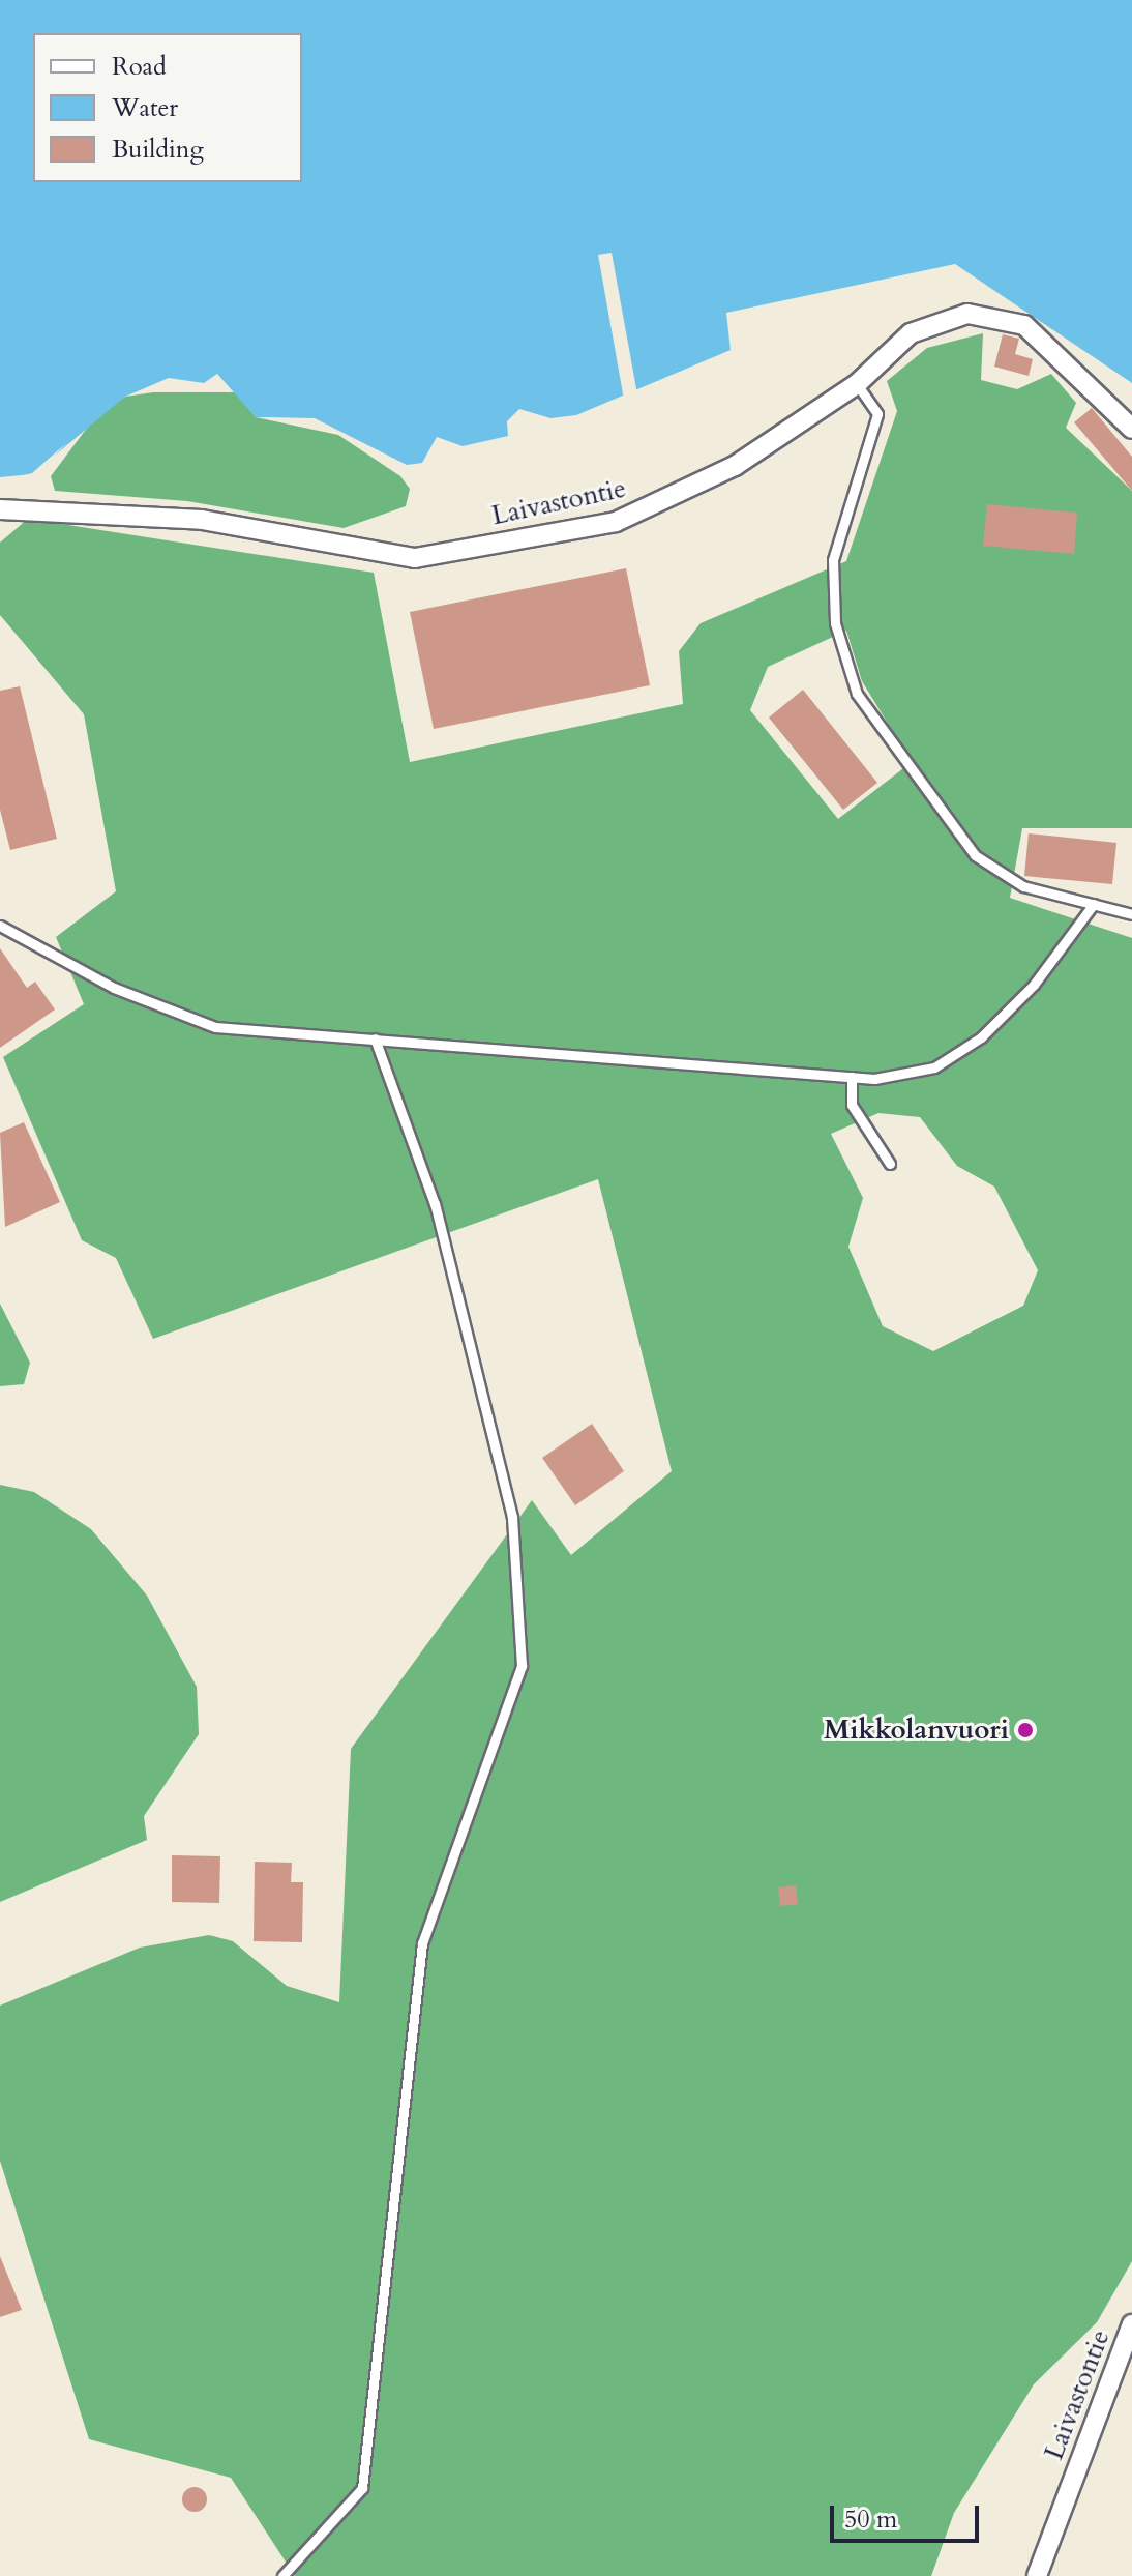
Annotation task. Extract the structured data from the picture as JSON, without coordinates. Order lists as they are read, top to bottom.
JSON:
{
  "streets": {
    "street": ["Laivastontie"]
  },
  "places": ["Mikkolanvuori"],
  "legend": ["Road", "Water", "Building"],
  "scale_bar": "50 m"
}
